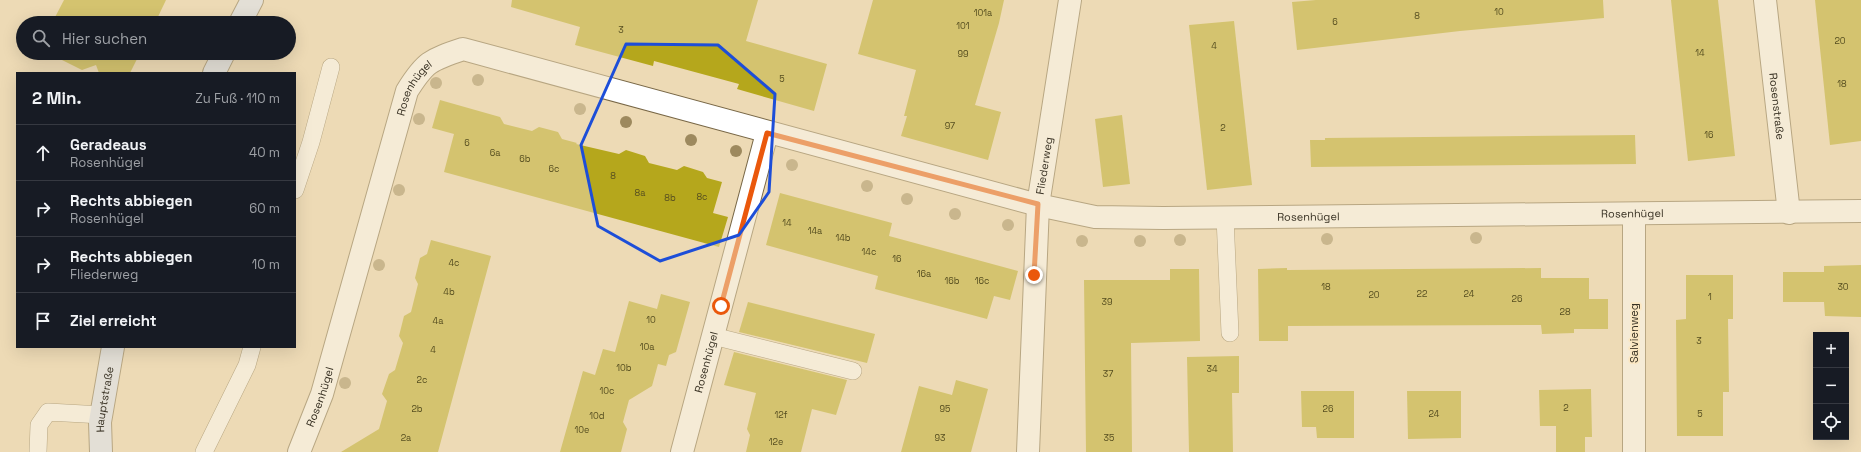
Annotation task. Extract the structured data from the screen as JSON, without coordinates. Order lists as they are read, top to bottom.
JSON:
{
  "streets": {
    "main road": ["Hauptstraße"],
    "street": [
      "Rosenhügel",
      "Rosenstraße",
      "Fliederweg",
      "Salvienweg"
    ]
  },
  "crossings": [
    ["Rosenhügel", "Rosenstraße"],
    ["Rosenhügel", "Fliederweg"],
    ["Rosenhügel", "Salvienweg"]
  ],
  "house_numbers": [
    "10",
    "101a",
    "8",
    "6",
    "101",
    "3",
    "20",
    "4",
    "14",
    "99",
    "5",
    "18",
    "97",
    "2",
    "16",
    "6",
    "6a",
    "6b",
    "6c",
    "8",
    "8a",
    "8c",
    "8b",
    "14",
    "14a",
    "14b",
    "14c",
    "16",
    "4c",
    "16a",
    "16b",
    "16c",
    "18",
    "30",
    "4b",
    "22",
    "24",
    "20",
    "1",
    "26",
    "39",
    "28",
    "10",
    "4a",
    "3",
    "10a",
    "4",
    "10b",
    "34",
    "37",
    "2c",
    "10c",
    "2",
    "2b",
    "95",
    "26",
    "24",
    "5",
    "12f",
    "10d",
    "10e",
    "2a",
    "93",
    "35",
    "12e"
  ],
  "page": {
    "search": "Hier suchen",
    "heading": ["2 Min.", "Zu Fuß · 110 m"],
    "list": [
      ["Geradeaus", "Rosenhügel", "40 m"],
      ["Rechts abbiegen", "Rosenhügel", "60 m"],
      ["Rechts abbiegen", "Fliederweg", "10 m"],
      "Ziel erreicht"
    ],
    "map_buttons": ["+", "−"]
  }
}
